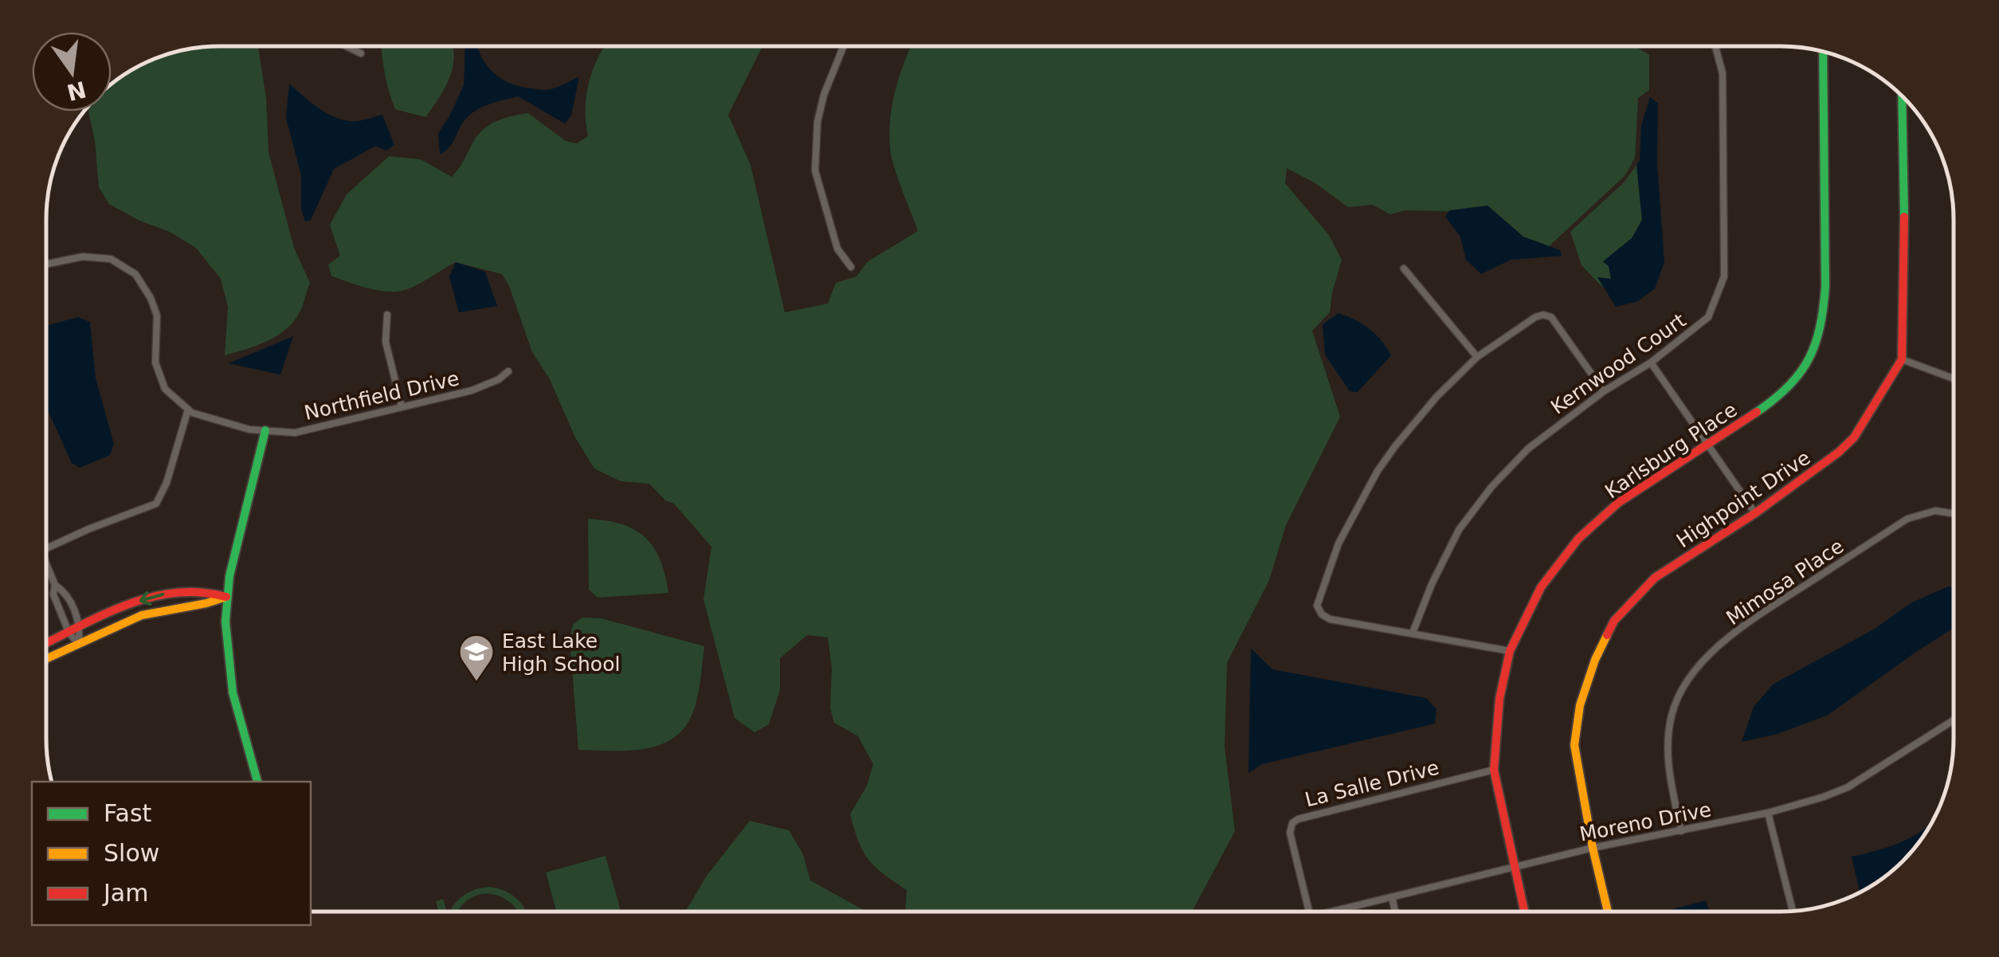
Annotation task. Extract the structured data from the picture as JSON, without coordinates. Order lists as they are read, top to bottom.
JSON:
{
  "streets": {
    "street": [
      "Kernwood Court",
      "Northfield Drive",
      "Karlsburg Place",
      "Highpoint Drive",
      "Mimosa Place",
      "La Salle Drive",
      "Moreno Drive"
    ]
  },
  "crossings": [
    ["Karlsburg Place", "La Salle Drive"],
    ["Karlsburg Place", "Moreno Drive"],
    ["Highpoint Drive", "Moreno Drive"],
    ["Mimosa Place", "Moreno Drive"]
  ],
  "places": {
    "school or university": ["East Lake High School"]
  },
  "legend": ["Fast", "Slow", "Jam"],
  "north": "bottom"
}
